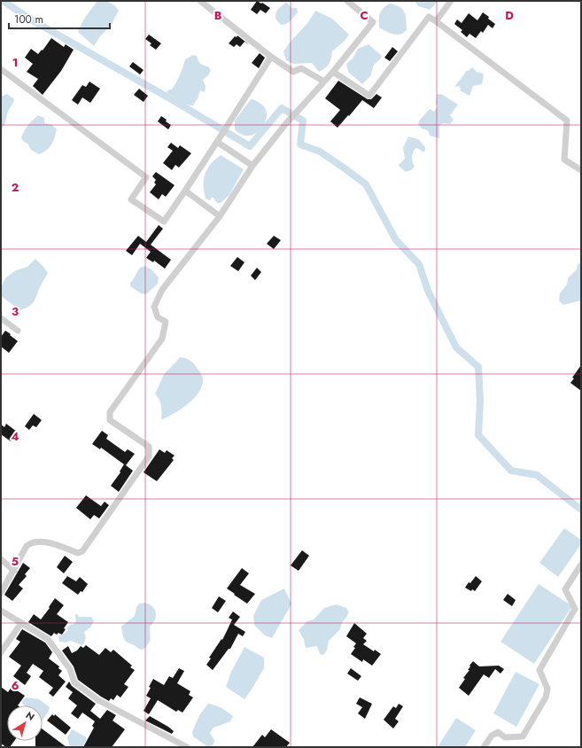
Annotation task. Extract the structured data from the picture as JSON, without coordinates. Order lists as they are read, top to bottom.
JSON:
{
  "scale_bar": "100 m",
  "north": "top right",
  "grid": {
    "columns": ["B", "C", "D"],
    "rows": [
      "1",
      "2",
      "3",
      "4",
      "5",
      "6"
    ]
  }
}
